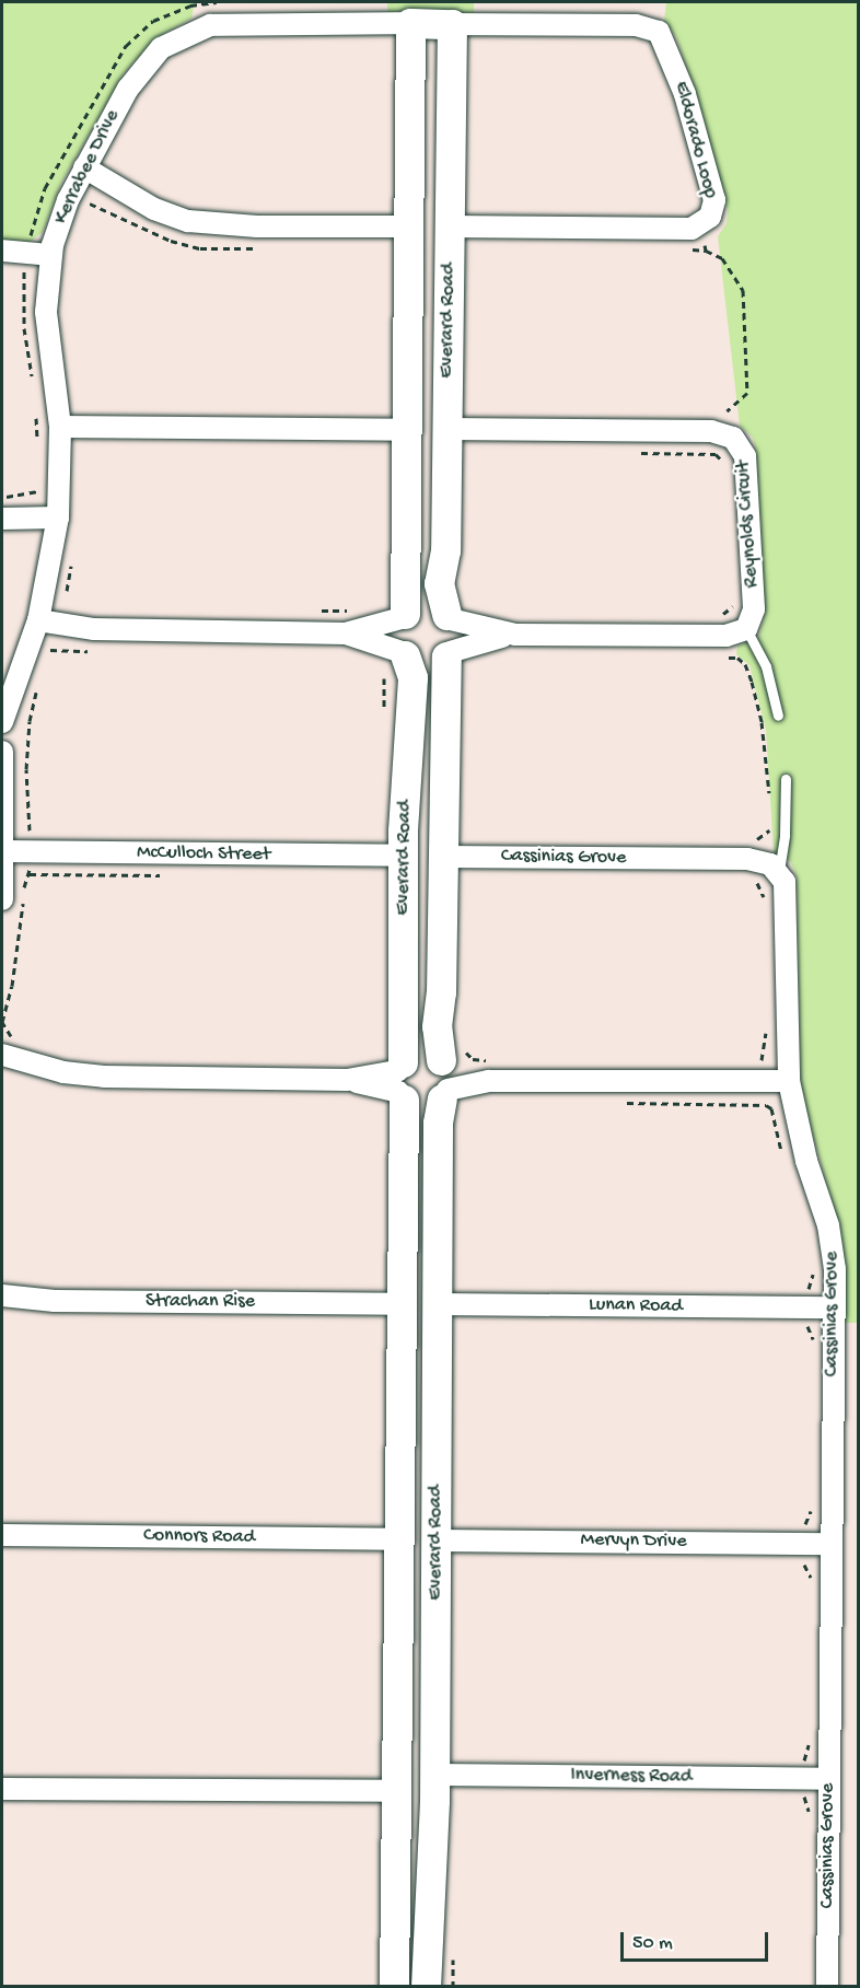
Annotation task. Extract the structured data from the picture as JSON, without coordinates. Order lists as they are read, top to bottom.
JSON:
{
  "streets": {
    "street": [
      "Eldorado Loop",
      "Kerrabee Drive",
      "Everard Road",
      "Reynolds Circuit",
      "McCulloch Street",
      "Cassinias Grove",
      "Strachan Rise",
      "Lunan Road",
      "Connors Road",
      "Mervyn Drive",
      "Inverness Road"
    ]
  },
  "crossings": [
    ["Eldorado Loop", "Kerrabee Drive"],
    ["Eldorado Loop", "Everard Road"],
    ["Kerrabee Drive", "Everard Road"],
    ["Everard Road", "Reynolds Circuit"],
    ["Everard Road", "McCulloch Street"],
    ["Everard Road", "Cassinias Grove"],
    ["Everard Road", "Strachan Rise"],
    ["Everard Road", "Lunan Road"],
    ["Everard Road", "Connors Road"],
    ["Everard Road", "Mervyn Drive"],
    ["Everard Road", "Inverness Road"],
    ["Cassinias Grove", "Lunan Road"],
    ["Cassinias Grove", "Mervyn Drive"],
    ["Cassinias Grove", "Inverness Road"]
  ],
  "scale_bar": "50 m"
}
